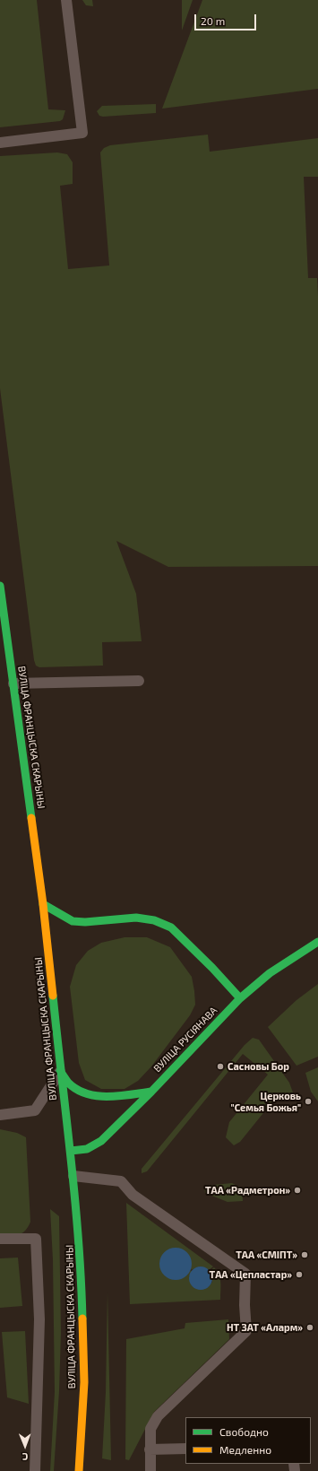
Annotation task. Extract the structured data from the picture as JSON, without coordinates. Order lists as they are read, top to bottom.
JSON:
{
  "streets": {
    "main road": ["ВУЛІЦА ФРАНЦЫСКА СКАРЫНЫ", "ВУЛІЦА РУСІЯНАВА"]
  },
  "crossings": [
    ["ВУЛІЦА ФРАНЦЫСКА СКАРЫНЫ", "ВУЛІЦА РУСІЯНАВА"]
  ],
  "places": [
    "Сасновы Бор",
    "Церковь \"Семья Божья\"",
    "ТАА «Радметрон»",
    "ТАА «СМІПТ»",
    "ТАА «Цепластар»",
    "НТ ЗАТ «Аларм»"
  ],
  "legend": ["Свободно", "Медленно"],
  "scale_bar": "20 m",
  "north": "bottom"
}
